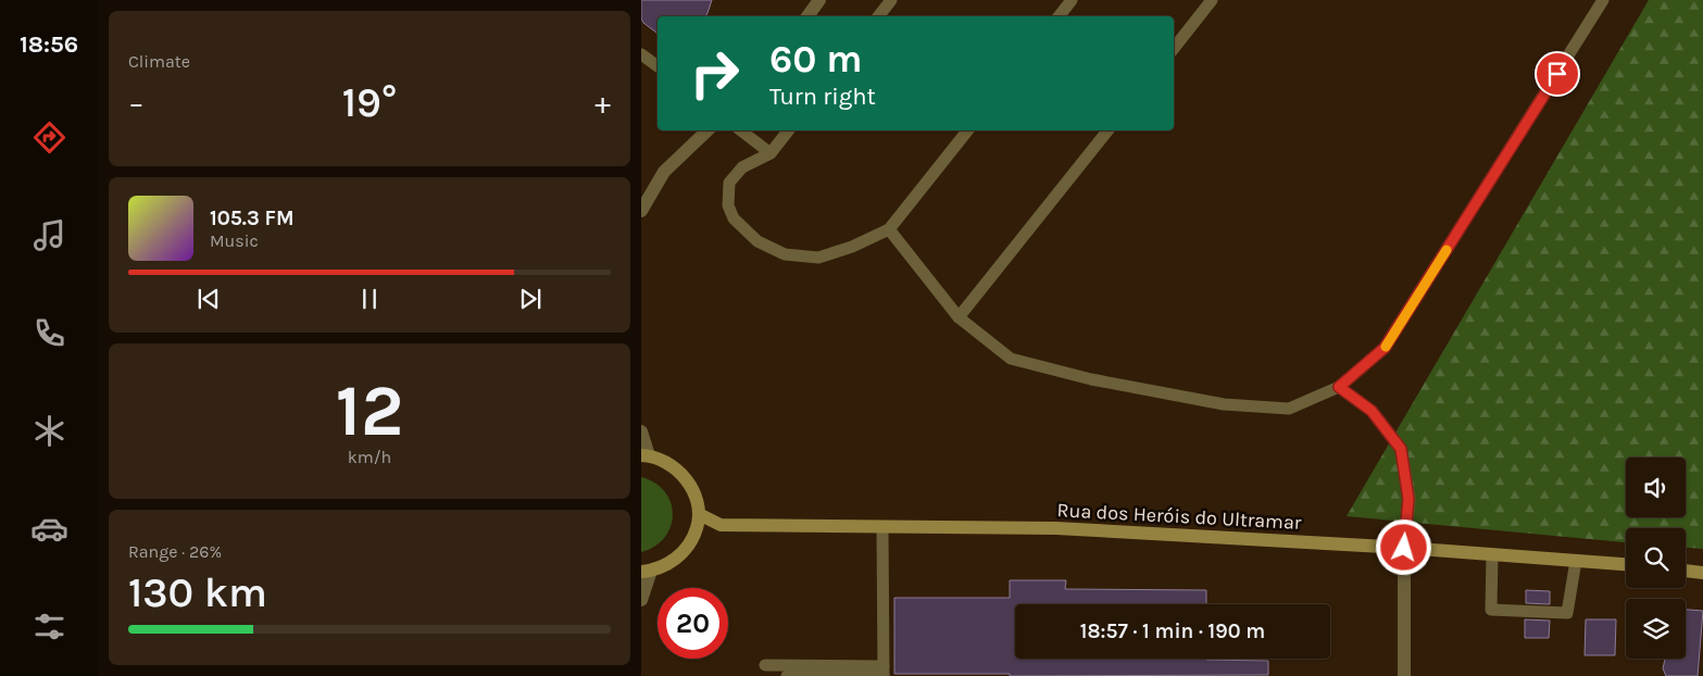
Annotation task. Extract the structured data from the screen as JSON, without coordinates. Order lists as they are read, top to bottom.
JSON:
{
  "streets": {
    "main road": ["Rua dos Heróis do Ultramar"]
  },
  "page": {
    "tabs": "18:56",
    "tile": [
      "Climate",
      ["12", "km/h"],
      ["Range · 26%", "130 km"]
    ],
    "turn": ["60 m", "Turn right"],
    "heat": ["−", "19°", "+"],
    "song": ["105.3 FM", "Music"],
    "limit": "20",
    "trip": "18:57 · 1 min · 190 m"
  }
}
